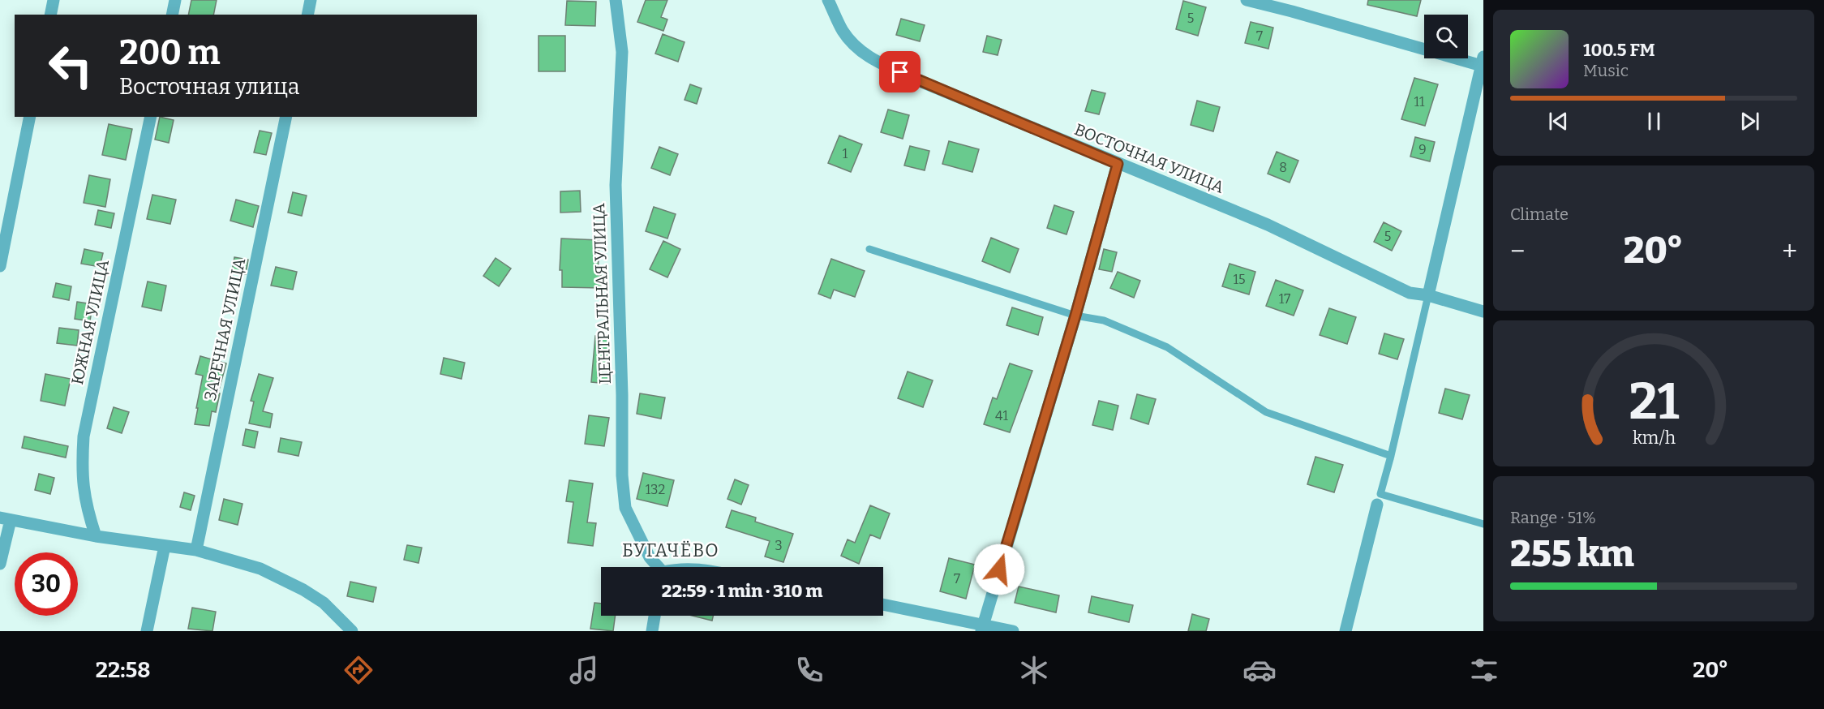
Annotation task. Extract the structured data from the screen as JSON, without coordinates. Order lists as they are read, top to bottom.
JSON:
{
  "streets": {
    "street": [
      "ВОСТОЧНАЯ УЛИЦА",
      "ЦЕНТРАЛЬНАЯ УЛИЦА",
      "ЮЖНАЯ УЛИЦА",
      "ЗАРЕЧНАЯ УЛИЦА"
    ]
  },
  "districts": ["БУГАЧЁВО"],
  "house_numbers": [
    "5",
    "7",
    "11",
    "9",
    "1",
    "8",
    "5",
    "15",
    "17",
    "41",
    "132",
    "3",
    "7"
  ],
  "page": {
    "turn": ["200 m", "Восточная улица"],
    "song": ["100.5 FM", "Music"],
    "tile": [
      "Climate",
      ["Range · 51%", "255 km"]
    ],
    "heat": ["−", "20°", "+"],
    "limit": "30",
    "trip": "22:59 · 1 min · 310 m",
    "tabs": ["22:58", "20°"],
    "gauge": ["21", "km/h"]
  }
}
